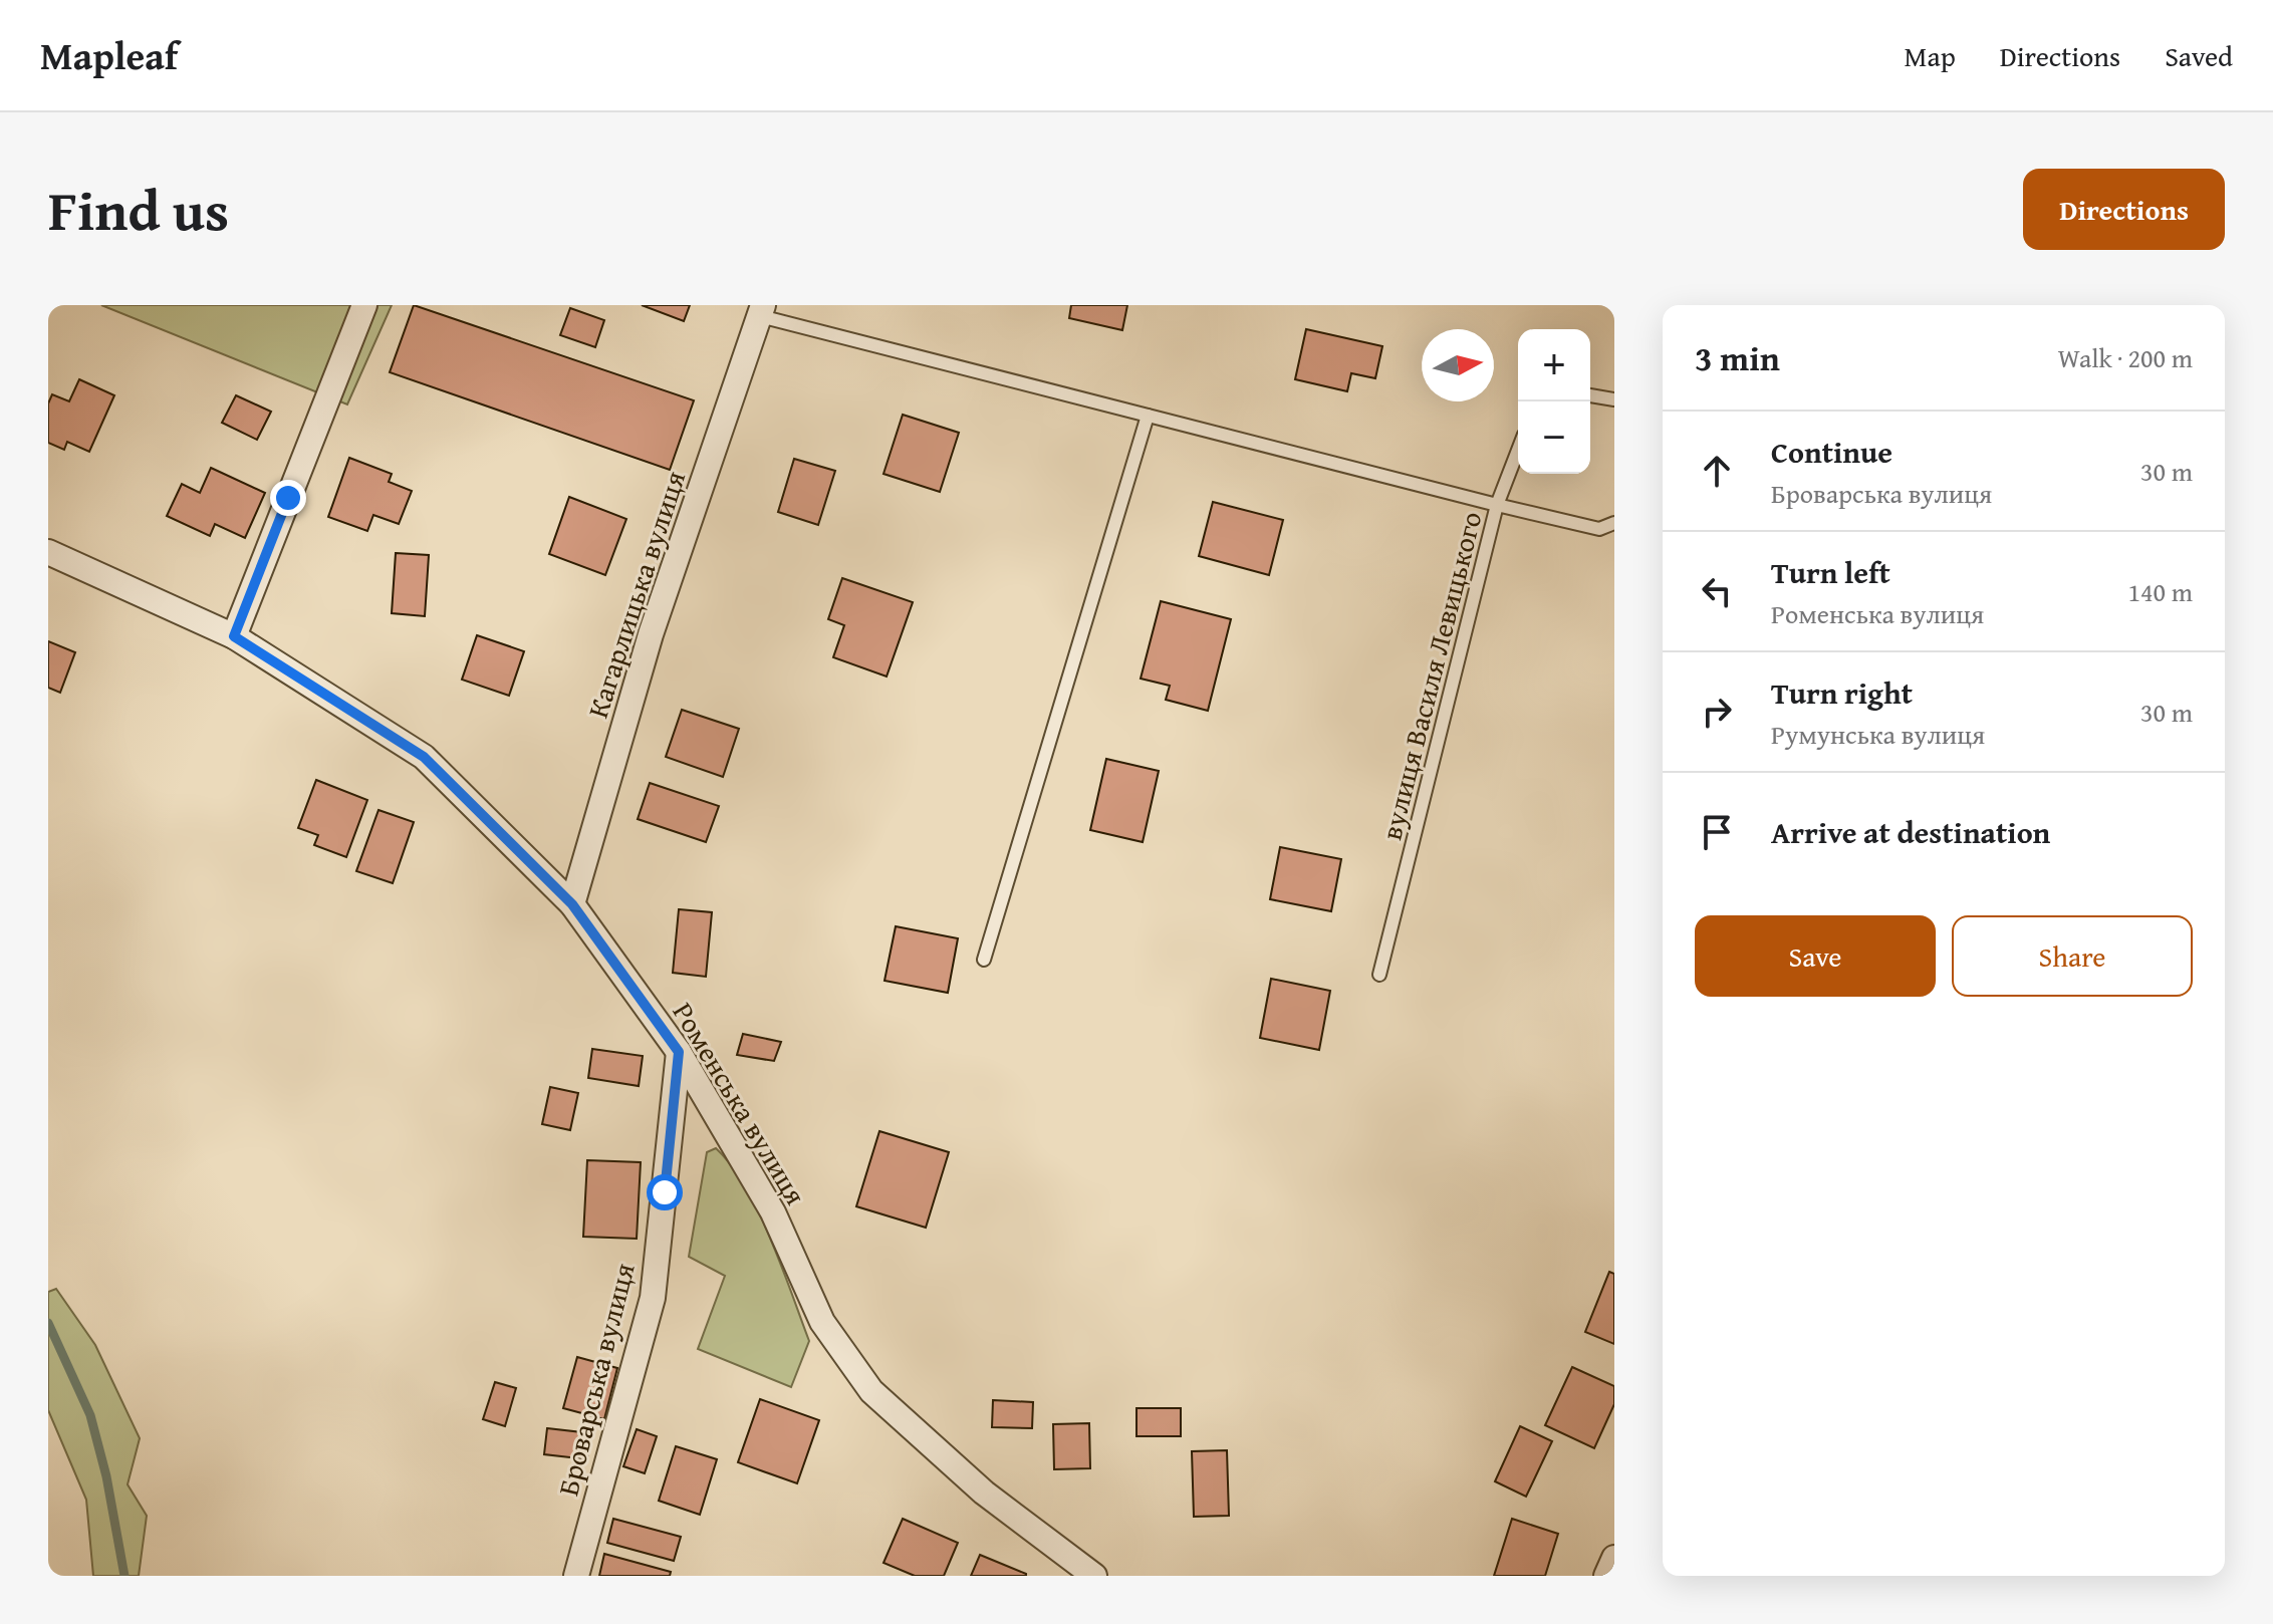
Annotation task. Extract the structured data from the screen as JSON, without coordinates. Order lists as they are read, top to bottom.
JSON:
{
  "streets": {
    "street": ["Кагарлицька вулиця", "Роменська вулиця", "Броварська вулиця"],
    "lane": ["вулиця Василя Левицького"]
  },
  "crossings": [
    ["Кагарлицька вулиця", "Роменська вулиця"],
    ["Роменська вулиця", "Броварська вулиця"]
  ],
  "north": "right",
  "page": {
    "header": "Mapleaf",
    "nav": ["Map", "Directions", "Saved"],
    "title": "Find us",
    "buttons": [
      "Directions",
      ["Save", "Share"]
    ],
    "heading": ["3 min", "Walk · 200 m"],
    "map_buttons": ["+", "−"],
    "list": [
      ["Continue", "Броварська вулиця", "30 m"],
      ["Turn left", "Роменська вулиця", "140 m"],
      ["Turn right", "Румунська вулиця", "30 m"],
      "Arrive at destination"
    ]
  }
}
